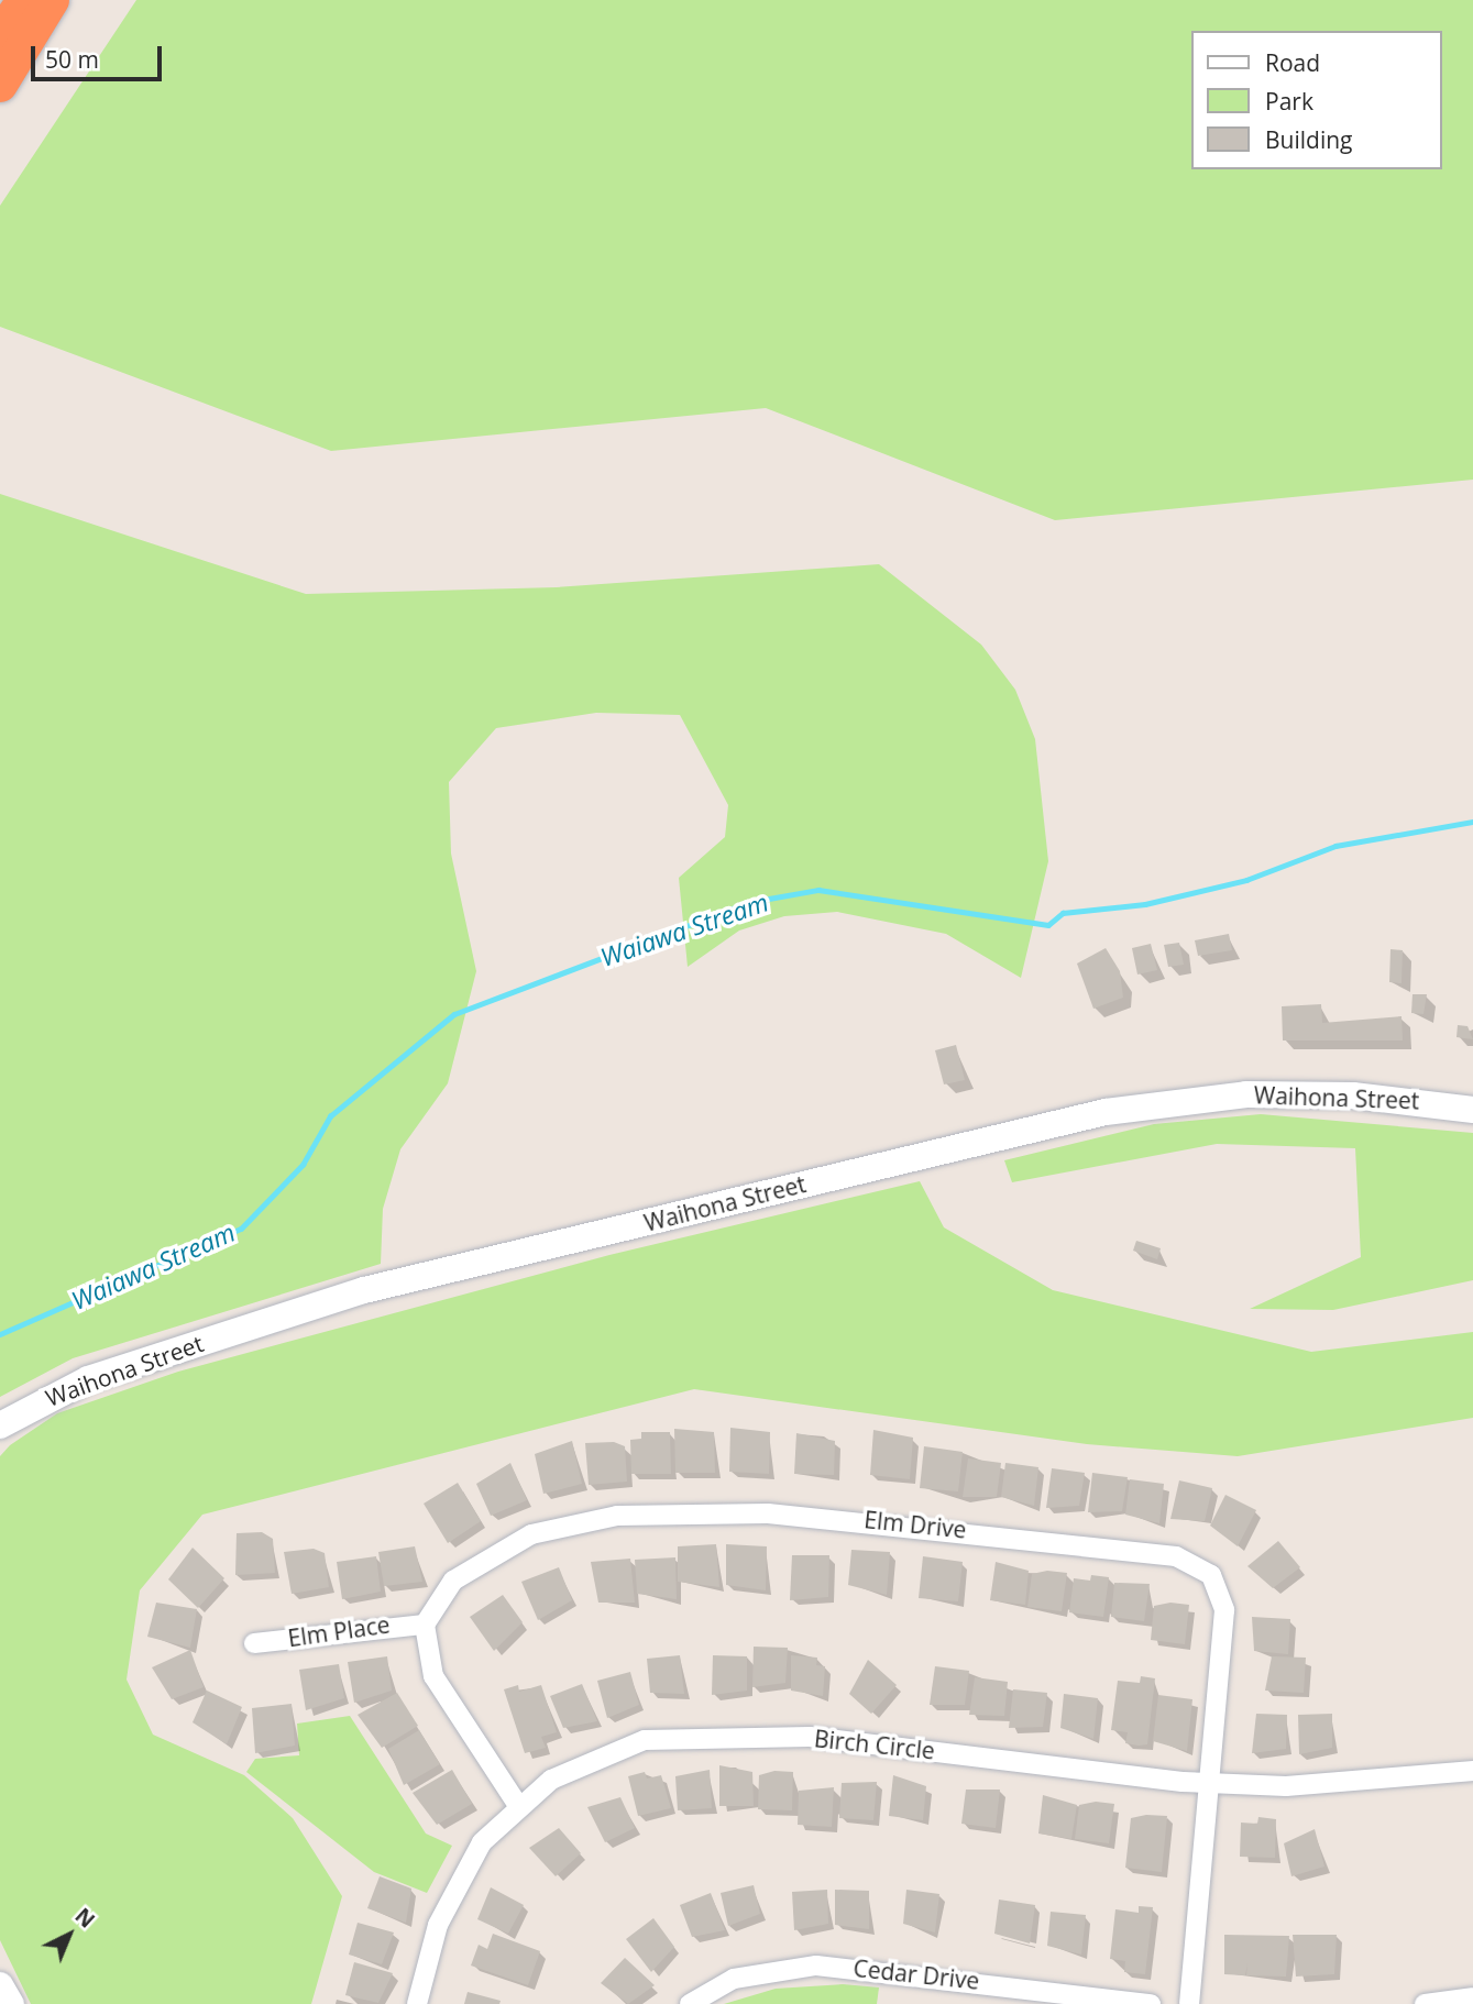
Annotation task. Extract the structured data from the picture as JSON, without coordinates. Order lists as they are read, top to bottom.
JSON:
{
  "streets": {
    "street": [
      "Waihona Street",
      "Elm Drive",
      "Elm Place",
      "Birch Circle",
      "Cedar Drive"
    ]
  },
  "crossings": [
    ["Elm Drive", "Elm Place"],
    ["Elm Drive", "Birch Circle"]
  ],
  "water": ["Waiawa Stream"],
  "legend": ["Road", "Park", "Building"],
  "scale_bar": "50 m",
  "north": "top right"
}
